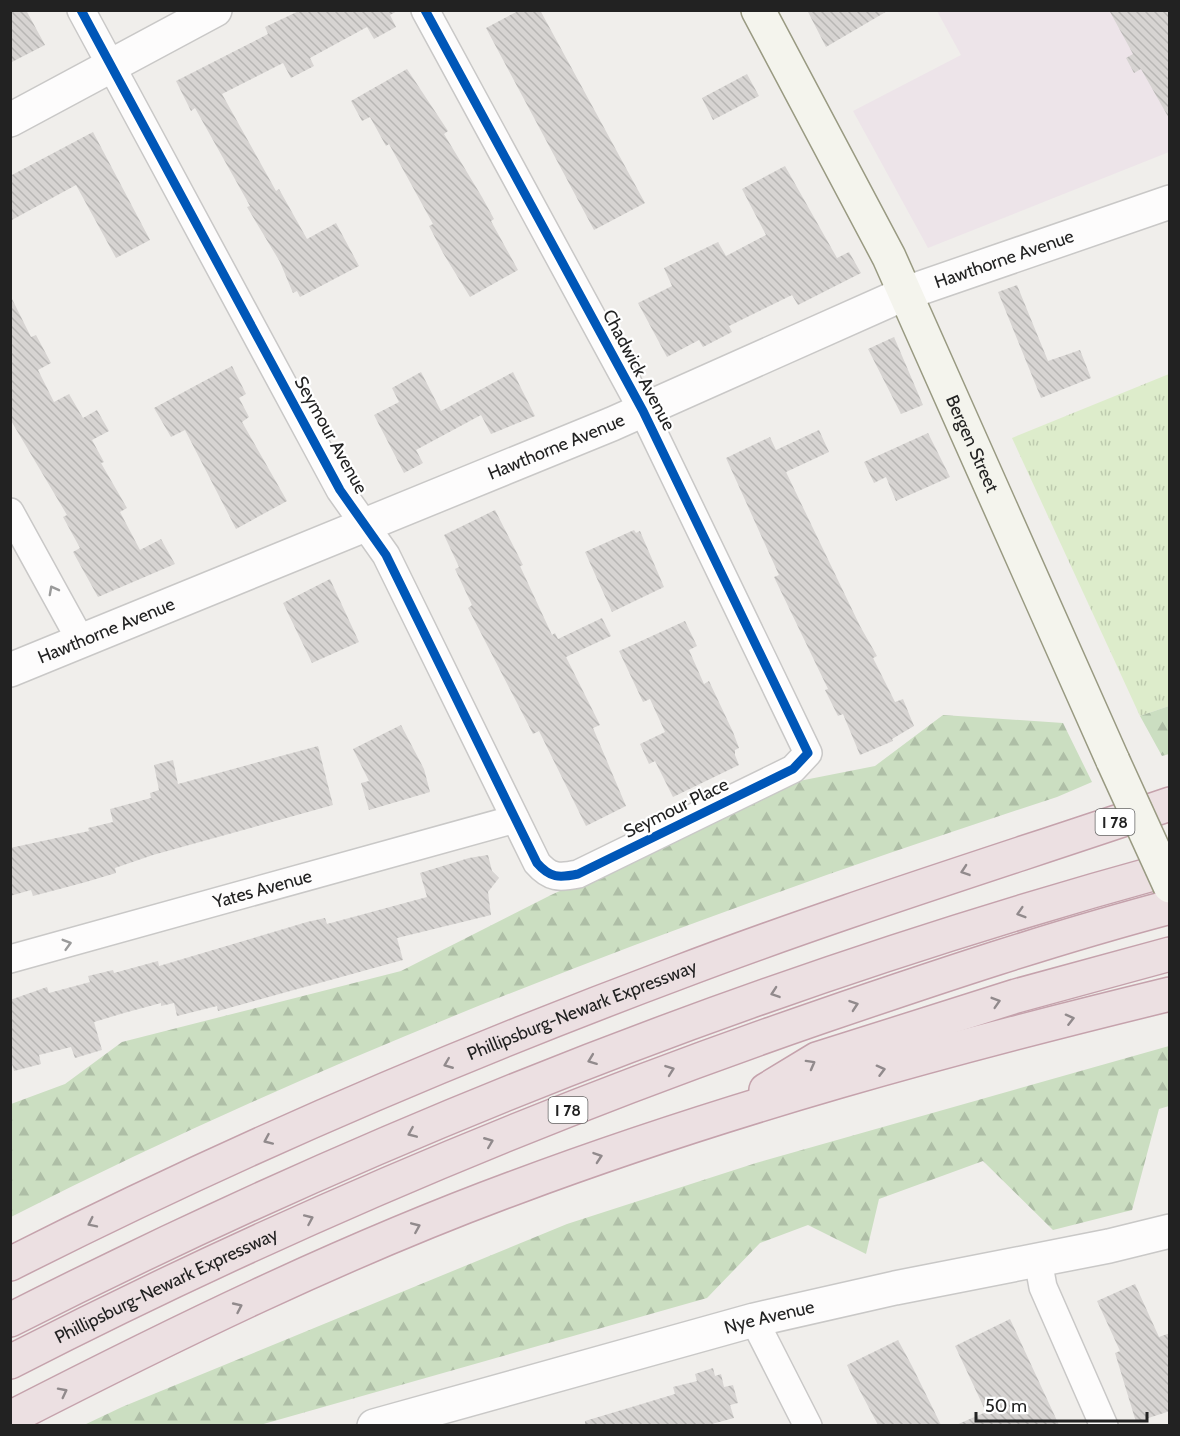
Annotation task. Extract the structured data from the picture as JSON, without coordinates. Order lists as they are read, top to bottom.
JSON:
{
  "streets": {
    "highway": ["I 78", "Phillipsburg-Newark Expressway"],
    "main road": ["Bergen Street"],
    "street": [
      "Hawthorne Avenue",
      "Chadwick Avenue",
      "Seymour Avenue",
      "Seymour Place",
      "Yates Avenue",
      "Nye Avenue"
    ]
  },
  "crossings": [
    ["Hawthorne Avenue", "Chadwick Avenue"],
    ["Hawthorne Avenue", "Seymour Avenue"],
    ["Hawthorne Avenue", "Bergen Street"],
    ["Chadwick Avenue", "Seymour Place"],
    ["Seymour Avenue", "Seymour Place"],
    ["Seymour Avenue", "Yates Avenue"]
  ],
  "scale_bar": "50 m"
}
